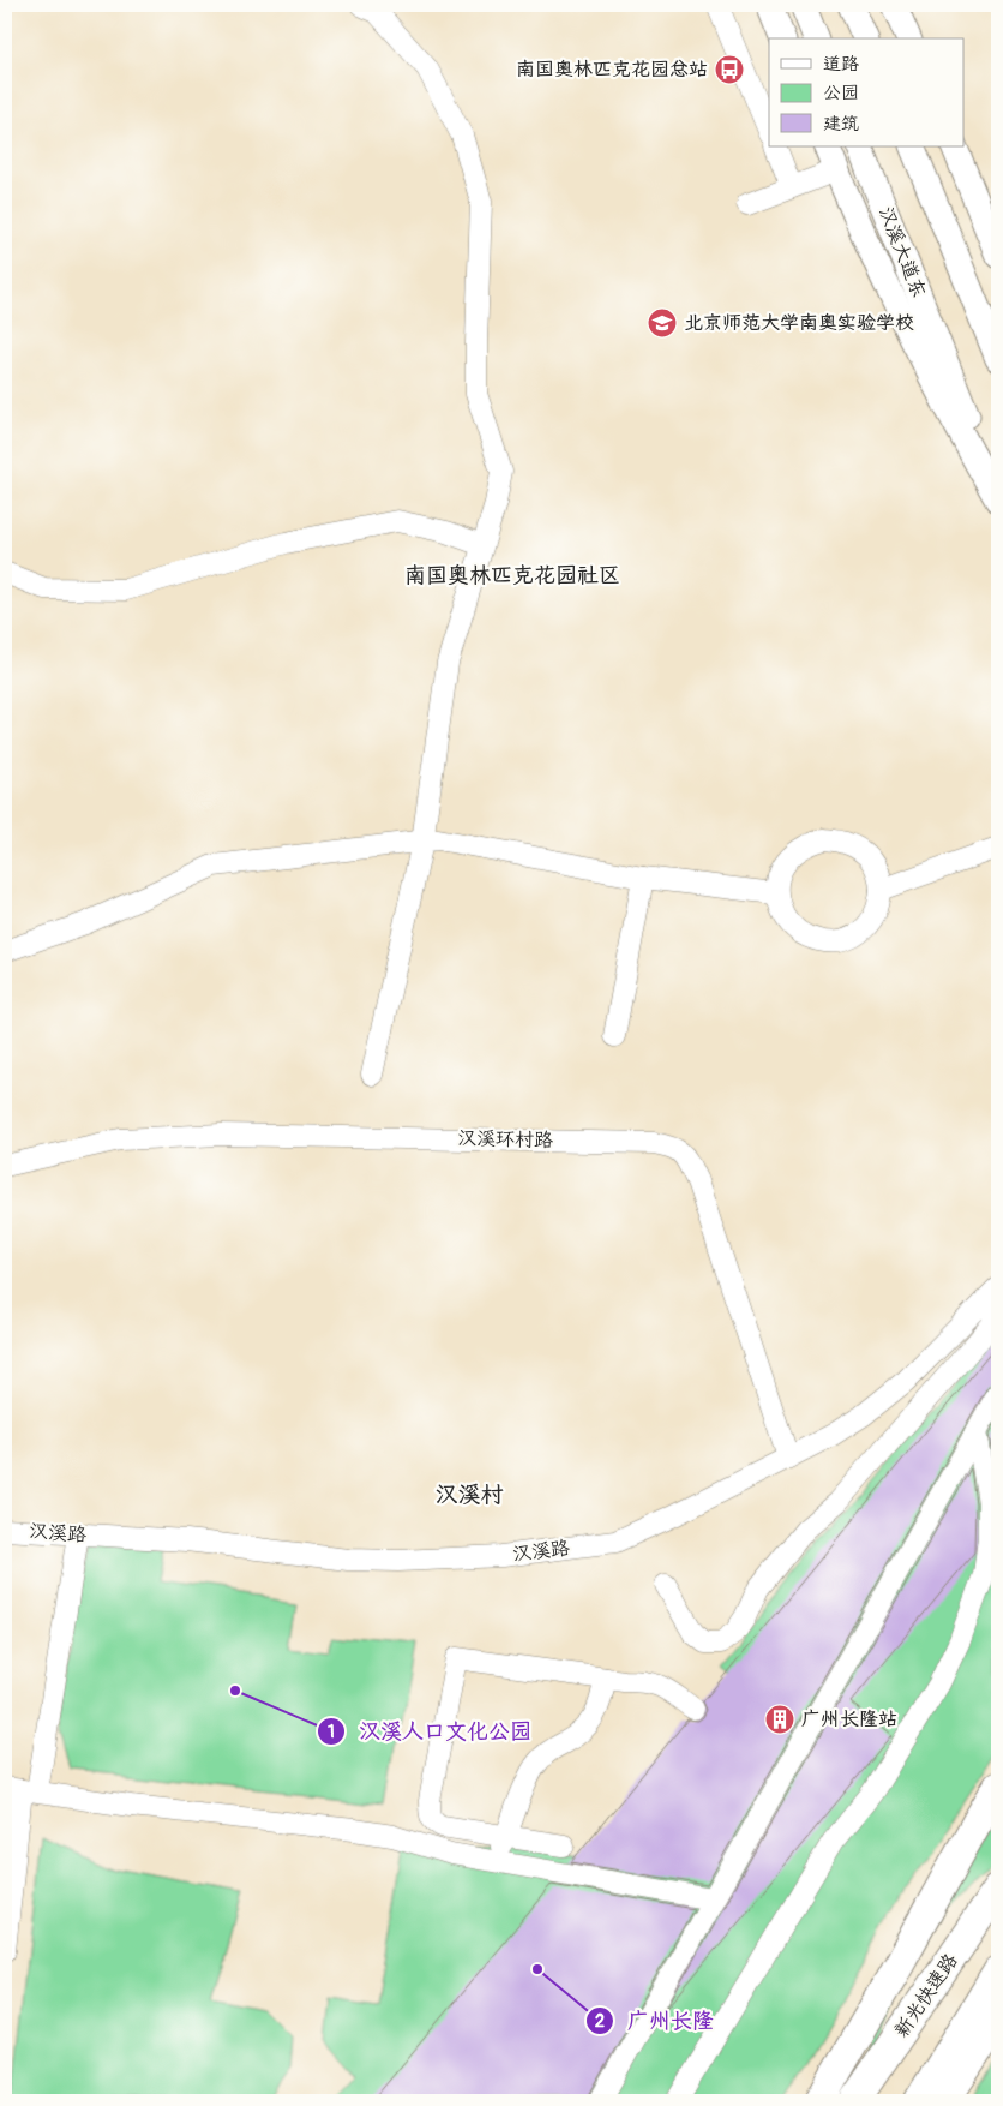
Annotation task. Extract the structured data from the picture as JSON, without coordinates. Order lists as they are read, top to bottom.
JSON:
{
  "streets": {
    "highway": ["新光快速路"],
    "main road": ["汉溪大道东"],
    "street": ["汉溪环村路", "汉溪路"]
  },
  "crossings": [
    ["汉溪环村路", "汉溪路"]
  ],
  "districts": ["南国奥林匹克花园社区", "汉溪村"],
  "places": {
    "bus stop": ["南国奥林匹克花园总站"],
    "school or university": ["北京师范大学南奥实验学校"],
    "other": ["汉溪人口文化公园", "广州长隆"],
    "building": ["广州长隆站"]
  },
  "legend": ["道路", "公园", "建筑"]
}
